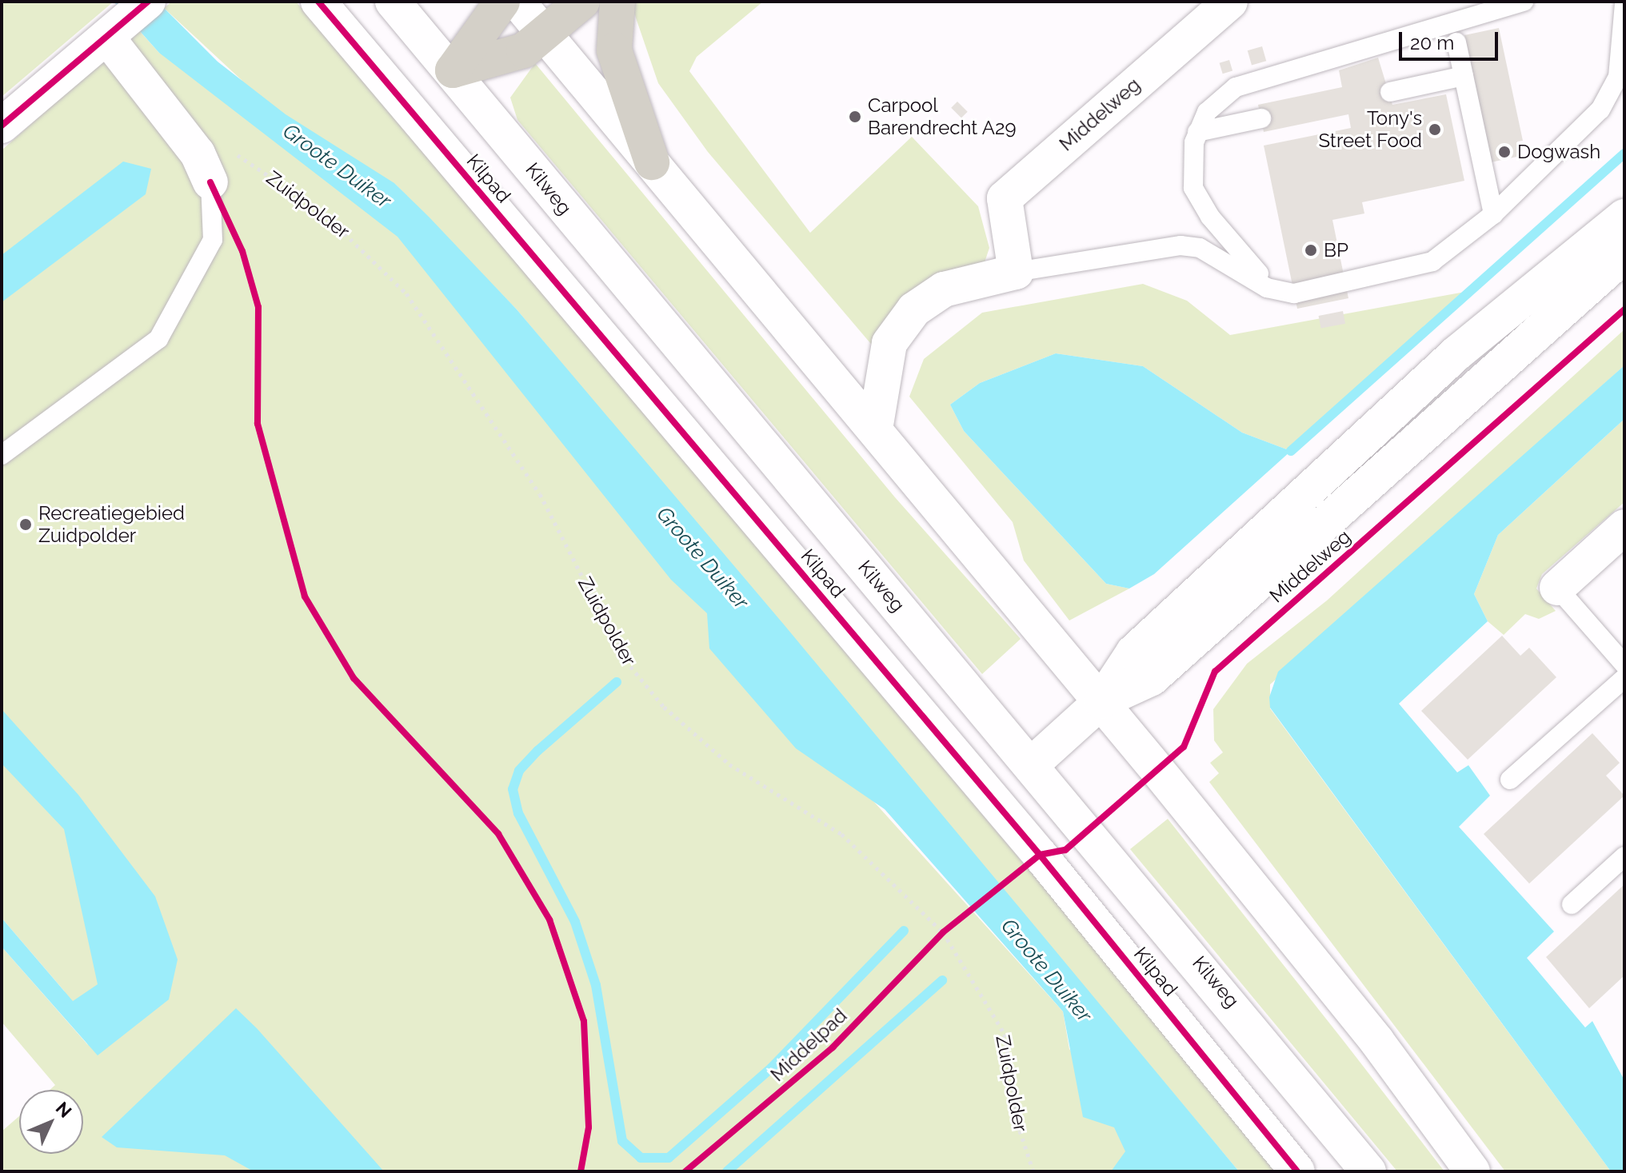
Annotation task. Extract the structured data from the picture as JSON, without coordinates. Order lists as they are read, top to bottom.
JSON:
{
  "streets": {
    "main road": ["Middelweg", "Kilpad", "Kilweg"],
    "path": ["Zuidpolder"],
    "cycle path": ["Middelpad"]
  },
  "crossings": [
    ["Middelweg", "Kilweg"]
  ],
  "water": ["Groote Duiker"],
  "places": [
    "Carpool Barendrecht A29",
    "Tony's Street Food",
    "Dogwash",
    "BP",
    "Recreatiegebied Zuidpolder"
  ],
  "scale_bar": "20 m",
  "north": "top right"
}
